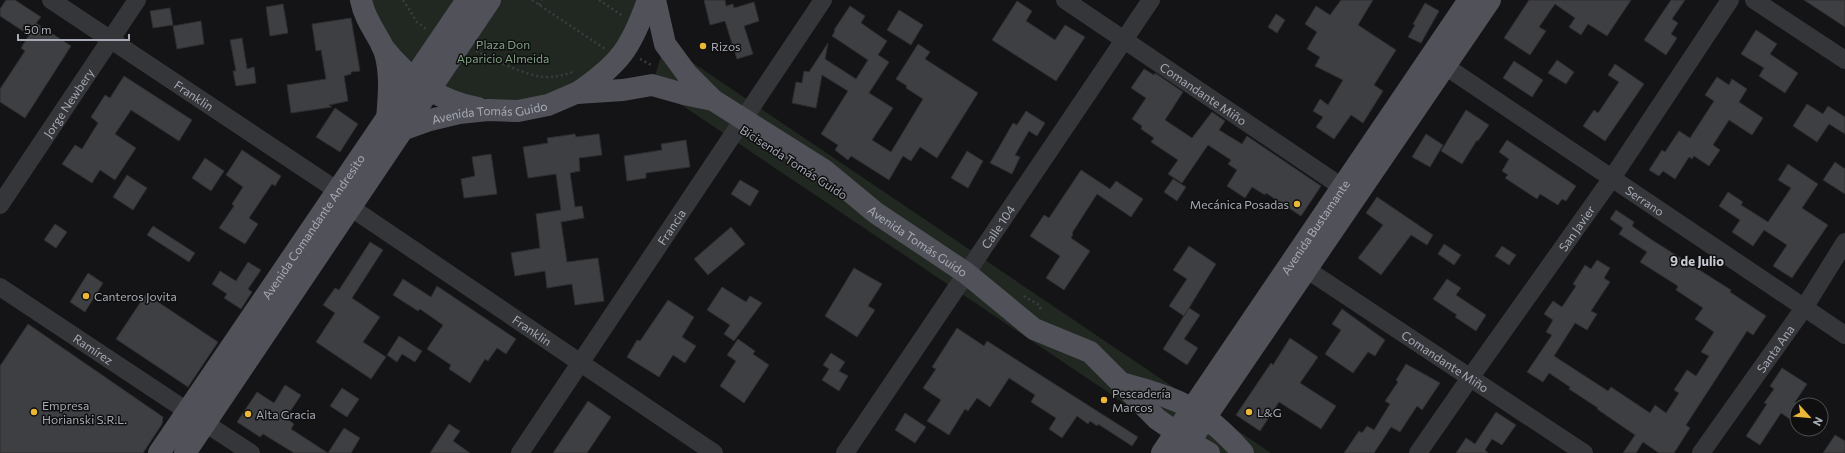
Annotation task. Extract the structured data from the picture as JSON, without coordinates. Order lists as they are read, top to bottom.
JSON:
{
  "streets": {
    "main road": ["Avenida Tomás Guido", "Avenida Bustamante", "Avenida Comandante Andresito"],
    "street": [
      "Comandante Miño",
      "Franklin",
      "Jorge Newbery",
      "Serrano",
      "Calle 104",
      "Francia",
      "San Javier",
      "Ramírez",
      "Santa Ana"
    ]
  },
  "crossings": [
    ["Comandante Miño", "Calle 104"],
    ["Comandante Miño", "Avenida Bustamante"],
    ["Comandante Miño", "San Javier"],
    ["Franklin", "Jorge Newbery"],
    ["Franklin", "Avenida Comandante Andresito"],
    ["Franklin", "Francia"],
    ["Avenida Tomás Guido", "Calle 104"],
    ["Avenida Tomás Guido", "Avenida Bustamante"],
    ["Avenida Tomás Guido", "Avenida Comandante Andresito"],
    ["Avenida Tomás Guido", "Francia"],
    ["Serrano", "Avenida Bustamante"],
    ["Serrano", "San Javier"],
    ["Serrano", "Santa Ana"],
    ["Avenida Comandante Andresito", "Ramírez"]
  ],
  "districts": ["9 de Julio"],
  "parks": ["Plaza Don Aparicio Almeida"],
  "places": [
    "Rizos",
    "Mecánica Posadas",
    "Canteros Jovita",
    "Pescadería Marcos",
    "Empresa Horianski S.R.L.",
    "L&G",
    "Alta Gracia"
  ],
  "scale_bar": "50 m",
  "north": "bottom right"
}
